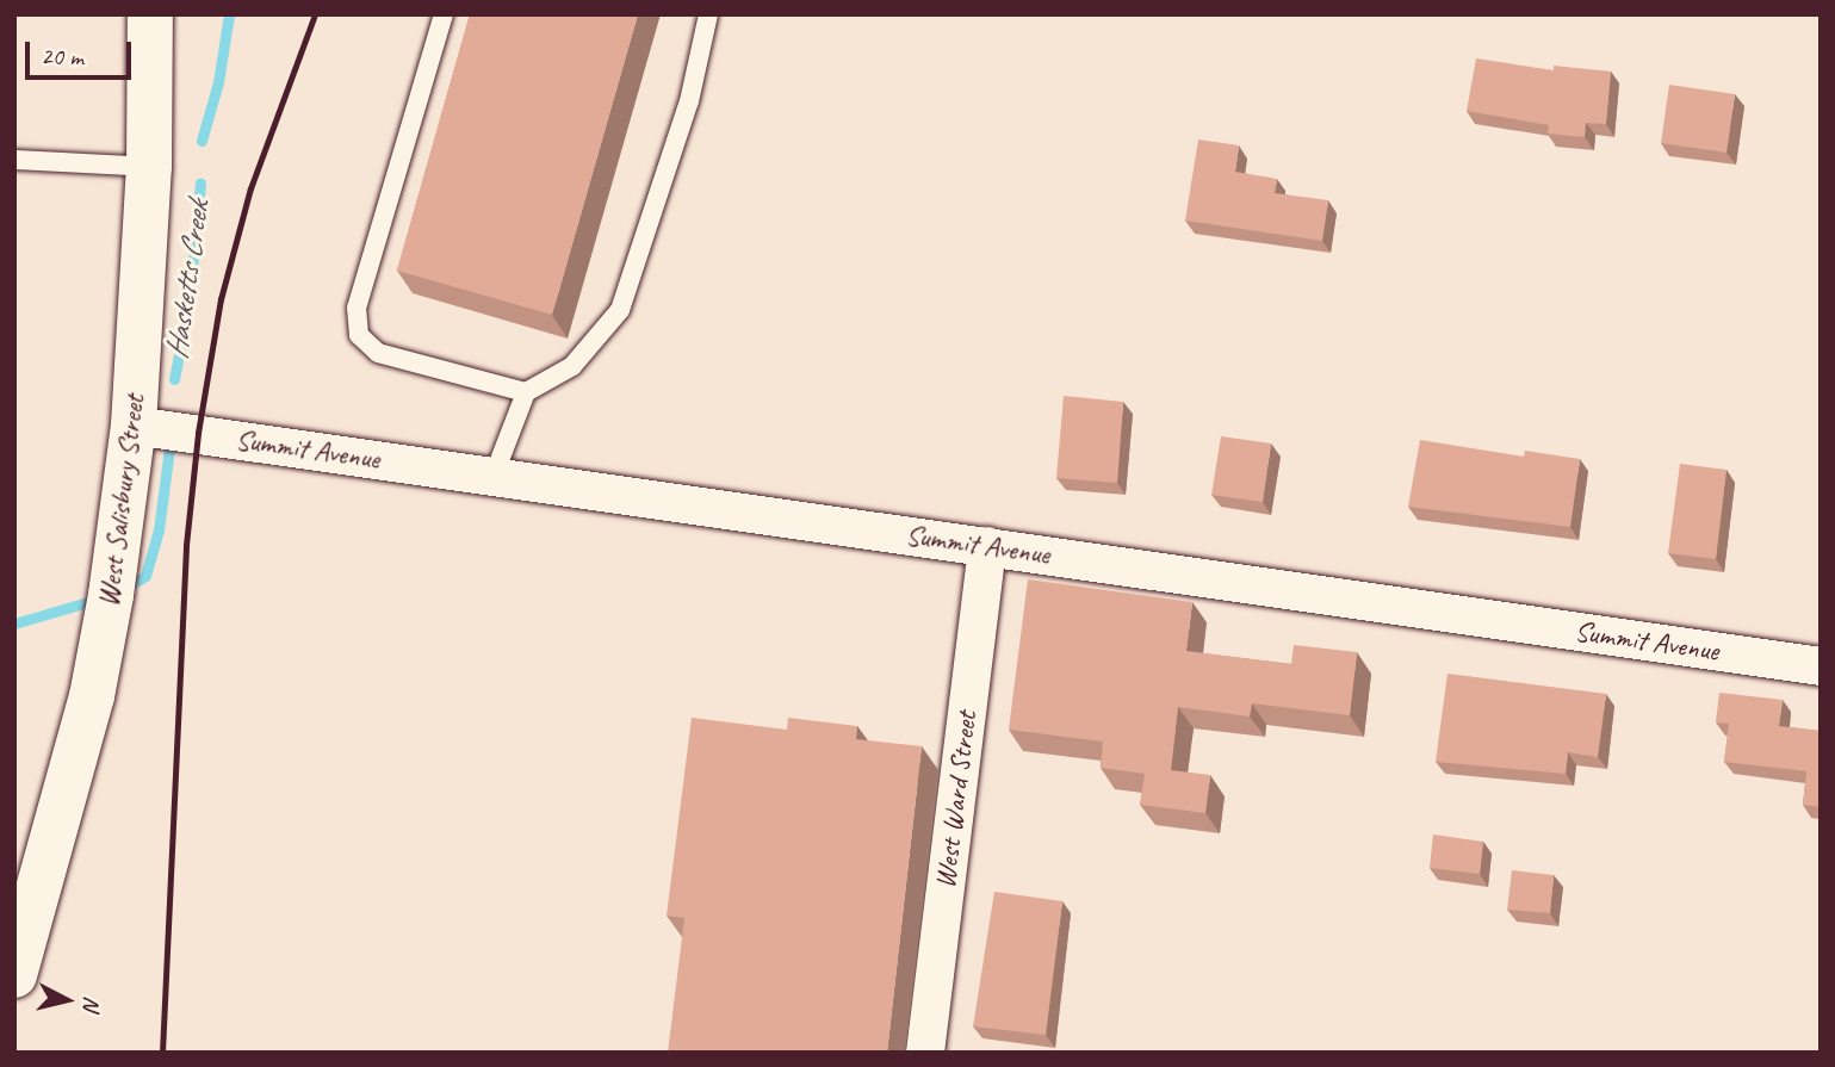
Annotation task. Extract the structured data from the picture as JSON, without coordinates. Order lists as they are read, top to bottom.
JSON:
{
  "streets": {
    "main road": ["West Salisbury Street"],
    "street": ["Summit Avenue", "West Ward Street"]
  },
  "crossings": [
    ["Summit Avenue", "West Salisbury Street"],
    ["Summit Avenue", "West Ward Street"]
  ],
  "water": ["Hasketts Creek"],
  "scale_bar": "20 m",
  "north": "right"
}
